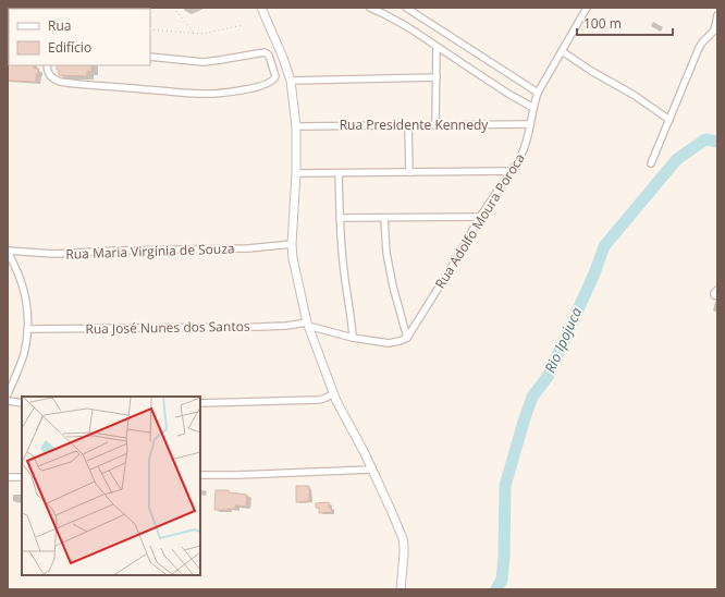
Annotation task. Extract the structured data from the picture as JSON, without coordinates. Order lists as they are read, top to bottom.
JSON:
{
  "streets": {
    "street": [
      "Rua Presidente Kennedy",
      "Rua Adolfo Moura Poroca",
      "Rua Maria Virgínia de Souza",
      "Rua José Nunes dos Santos"
    ]
  },
  "crossings": [
    ["Rua Presidente Kennedy", "Rua Adolfo Moura Poroca"]
  ],
  "water": ["Rio Ipojuca"],
  "legend": ["Rua", "Edifício"],
  "scale_bar": "100 m"
}
